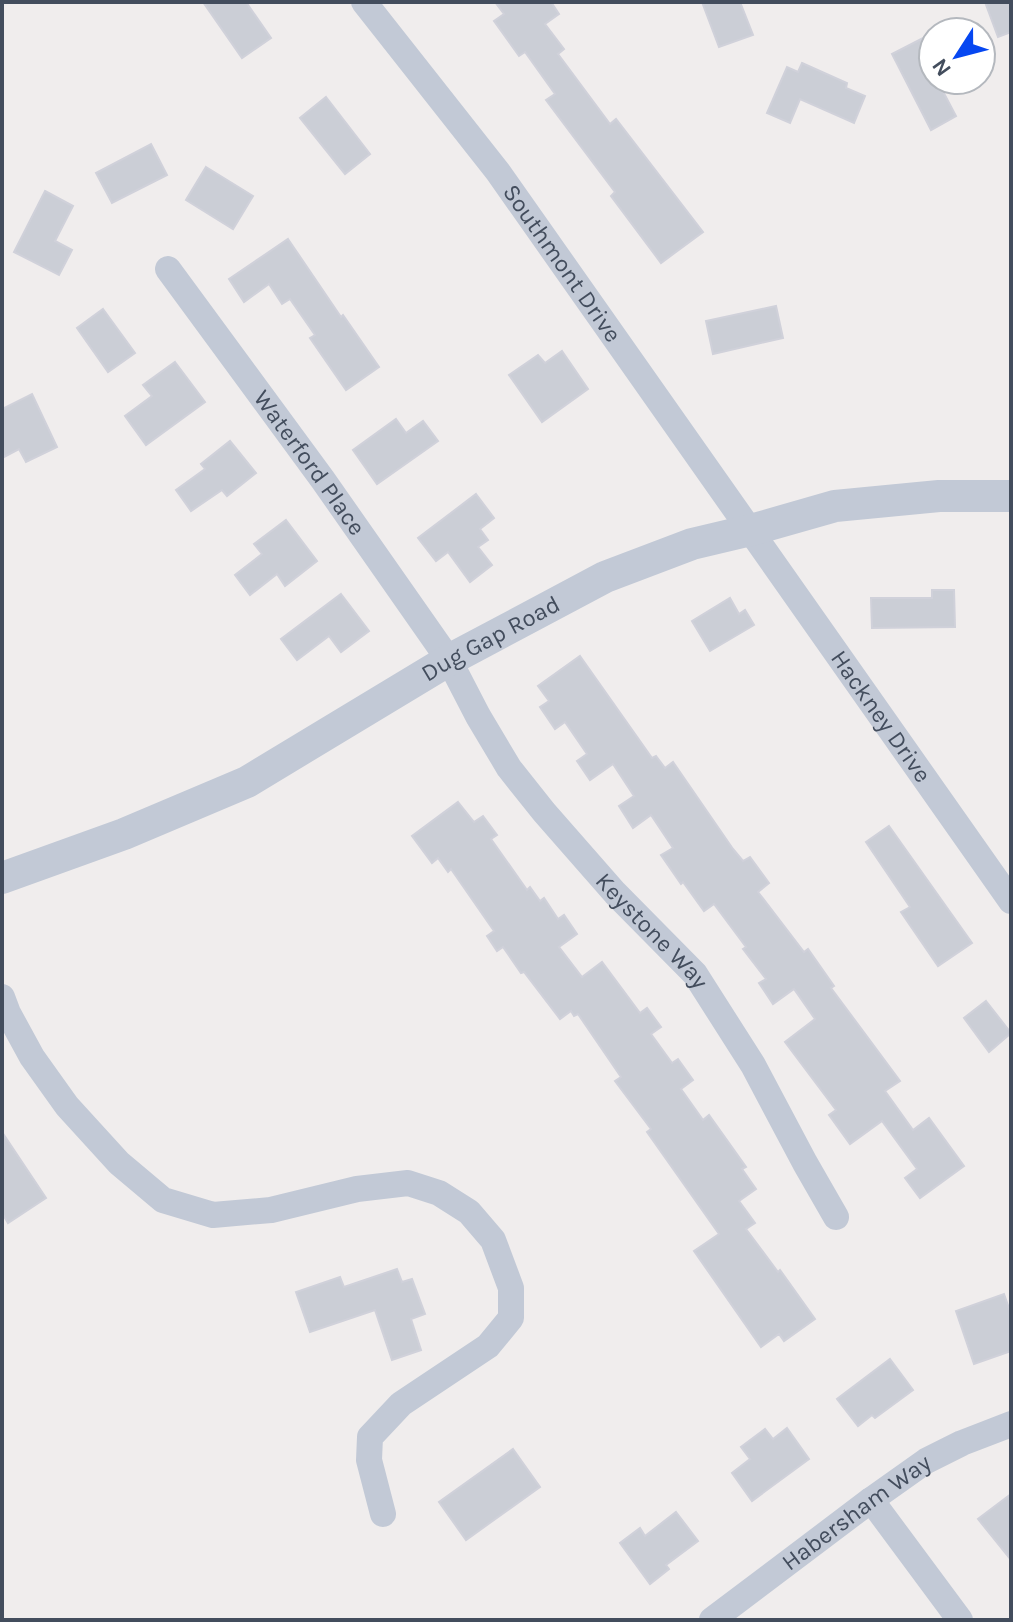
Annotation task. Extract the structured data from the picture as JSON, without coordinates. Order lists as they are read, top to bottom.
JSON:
{
  "streets": {
    "street": [
      "Southmont Drive",
      "Waterford Place",
      "Dug Gap Road",
      "Hackney Drive",
      "Keystone Way",
      "Habersham Way"
    ]
  },
  "crossings": [
    ["Southmont Drive", "Dug Gap Road"],
    ["Southmont Drive", "Hackney Drive"],
    ["Waterford Place", "Dug Gap Road"],
    ["Waterford Place", "Keystone Way"],
    ["Dug Gap Road", "Hackney Drive"],
    ["Dug Gap Road", "Keystone Way"]
  ],
  "north": "bottom left"
}
